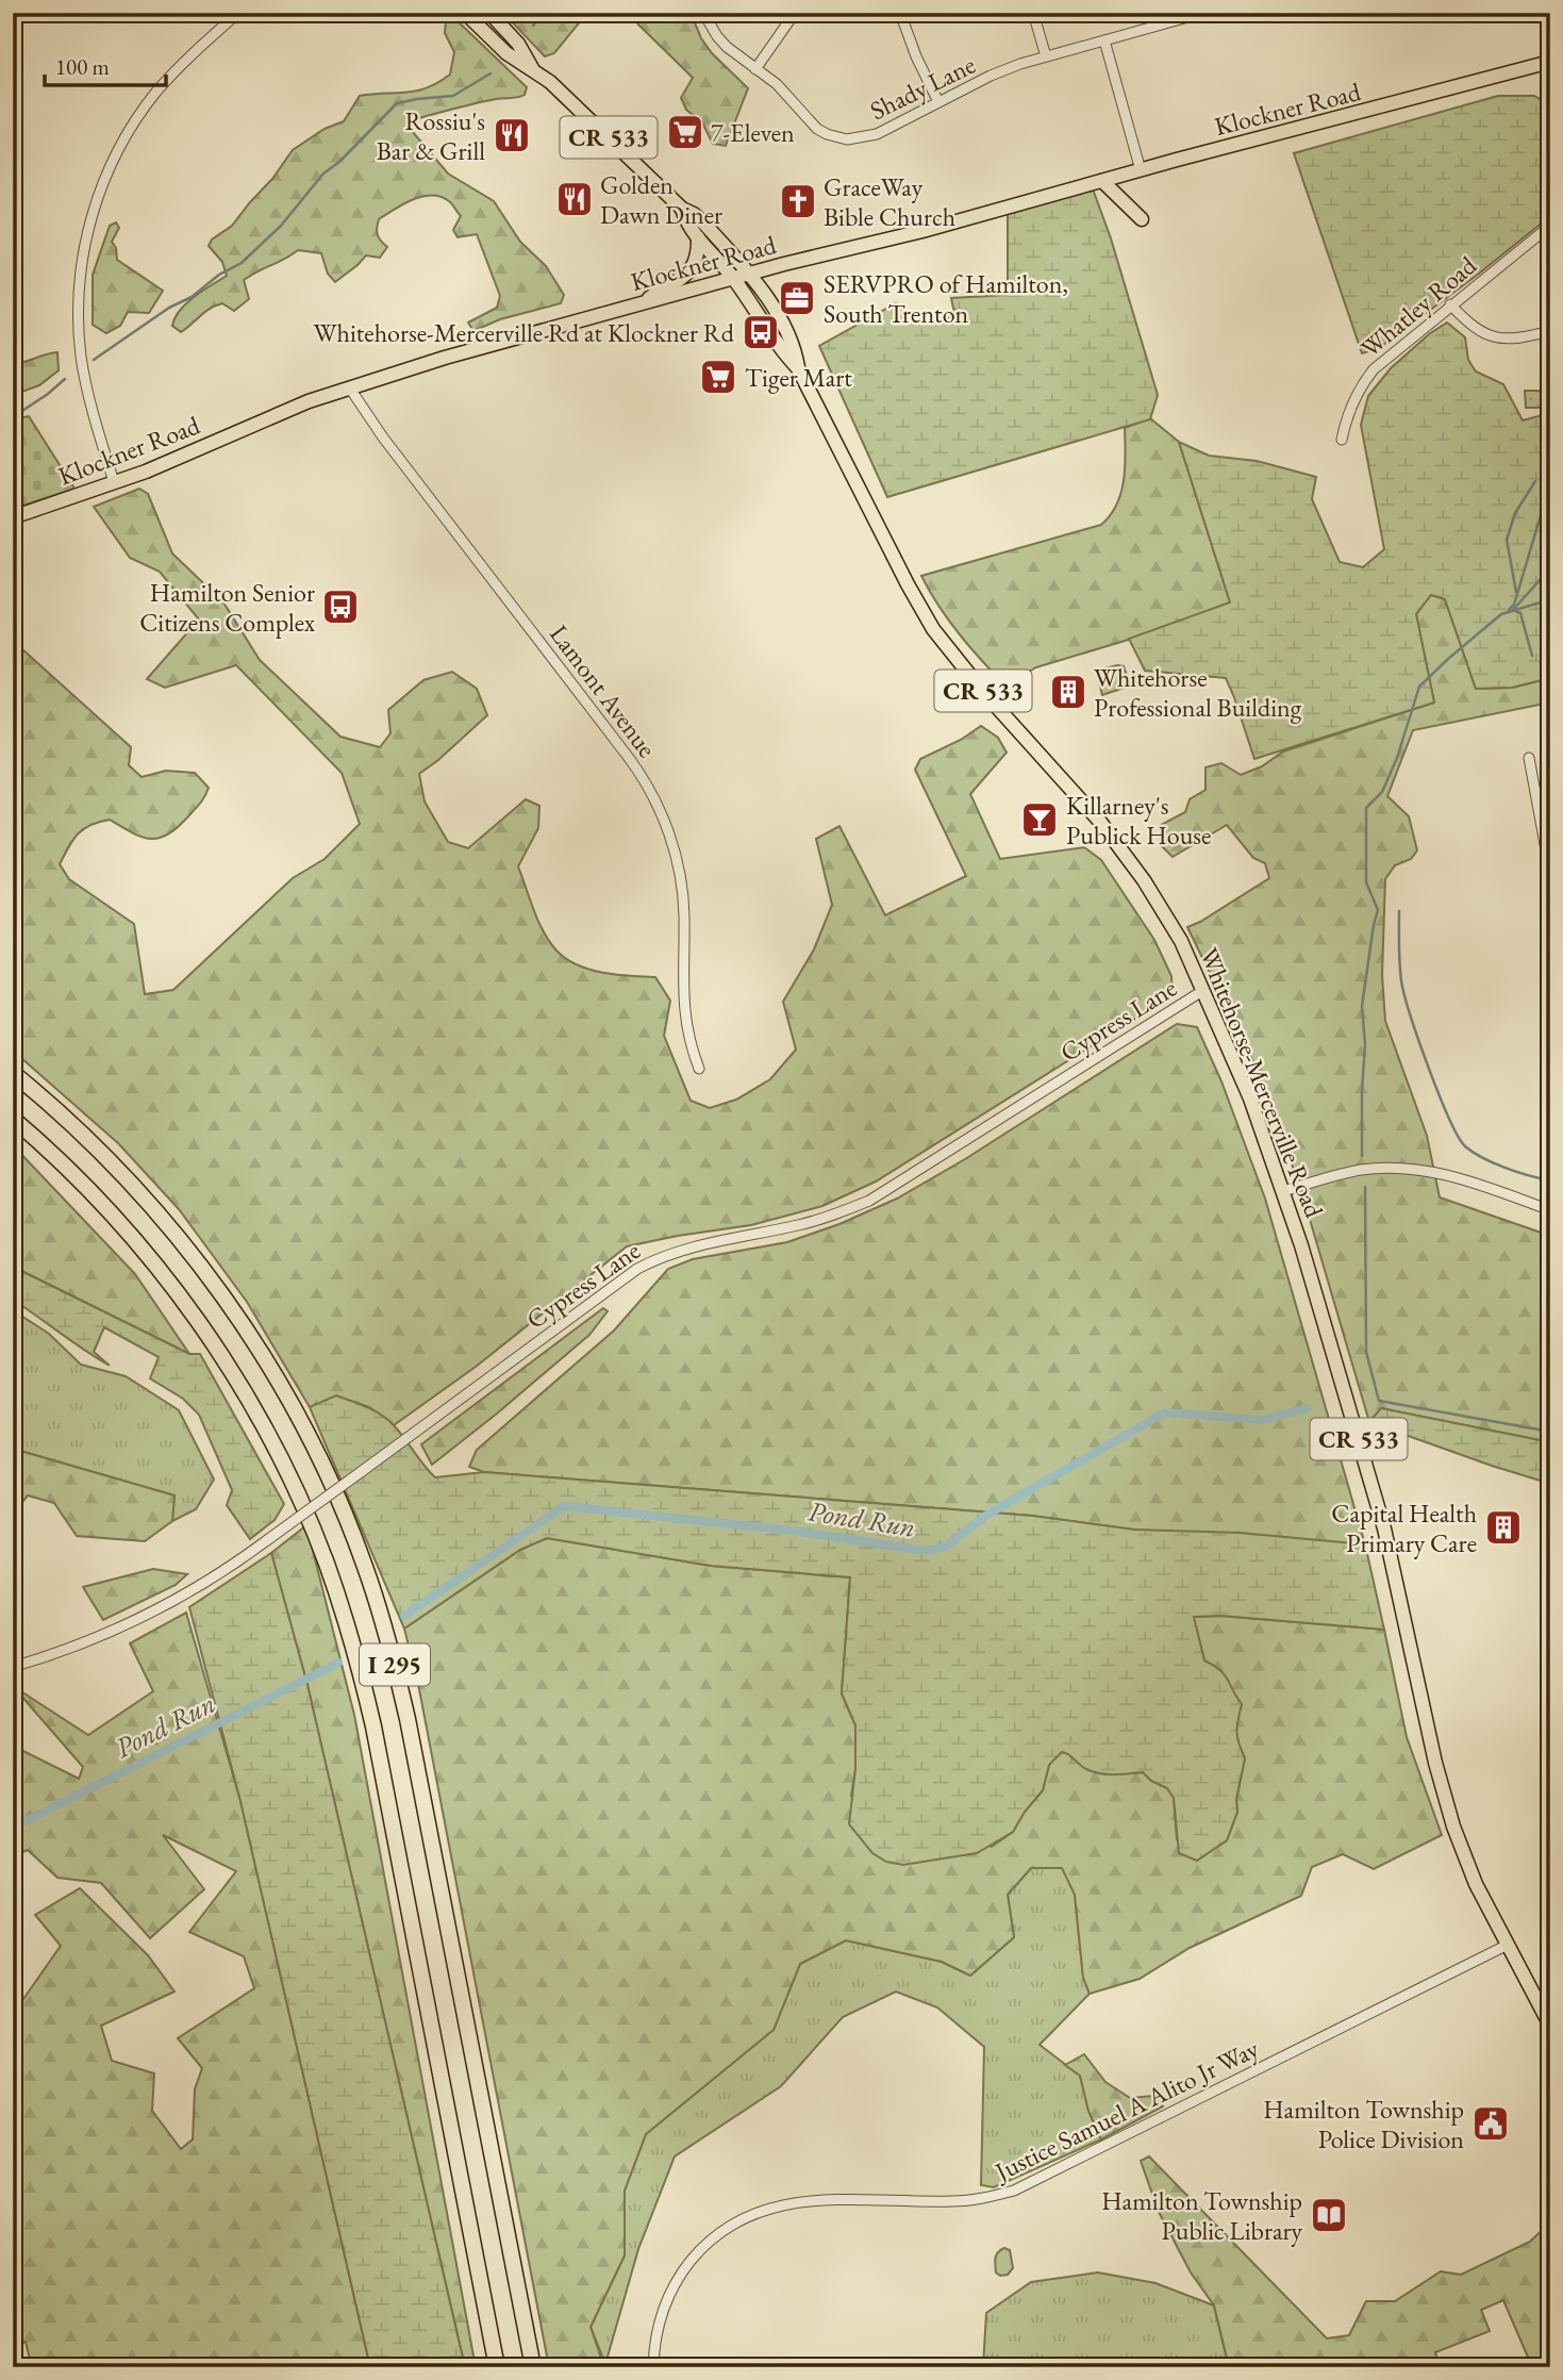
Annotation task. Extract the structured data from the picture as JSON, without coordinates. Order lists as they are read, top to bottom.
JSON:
{
  "streets": {
    "highway": ["I 295"],
    "main road": ["Klockner Road", "CR 533", "Whitehorse-Mercerville Road"],
    "street": [
      "Shady Lane",
      "Whatley Road",
      "Lamont Avenue",
      "Cypress Lane",
      "Justice Samuel A Alito Jr Way"
    ]
  },
  "crossings": [
    ["Klockner Road", "Lamont Avenue"],
    ["Klockner Road", "Whitehorse-Mercerville Road"],
    ["Cypress Lane", "Whitehorse-Mercerville Road"],
    ["Whitehorse-Mercerville Road", "Justice Samuel A Alito Jr Way"]
  ],
  "water": ["Pond Run"],
  "places": {
    "supermarket": ["7-Eleven", "Tiger Mart"],
    "restaurant": ["Rossiu's Bar & Grill", "Golden Dawn Diner"],
    "church": ["GraceWay Bible Church"],
    "office": ["SERVPRO of Hamilton, South Trenton"],
    "bus stop": ["Whitehorse-Mercerville Rd at Klockner Rd", "Hamilton Senior Citizens Complex"],
    "building": ["Whitehorse Professional Building", "Capital Health Primary Care"],
    "bar": ["Killarney's Publick House"],
    "public building": ["Hamilton Township Police Division"],
    "library": ["Hamilton Township Public Library"]
  },
  "scale_bar": "100 m"
}
